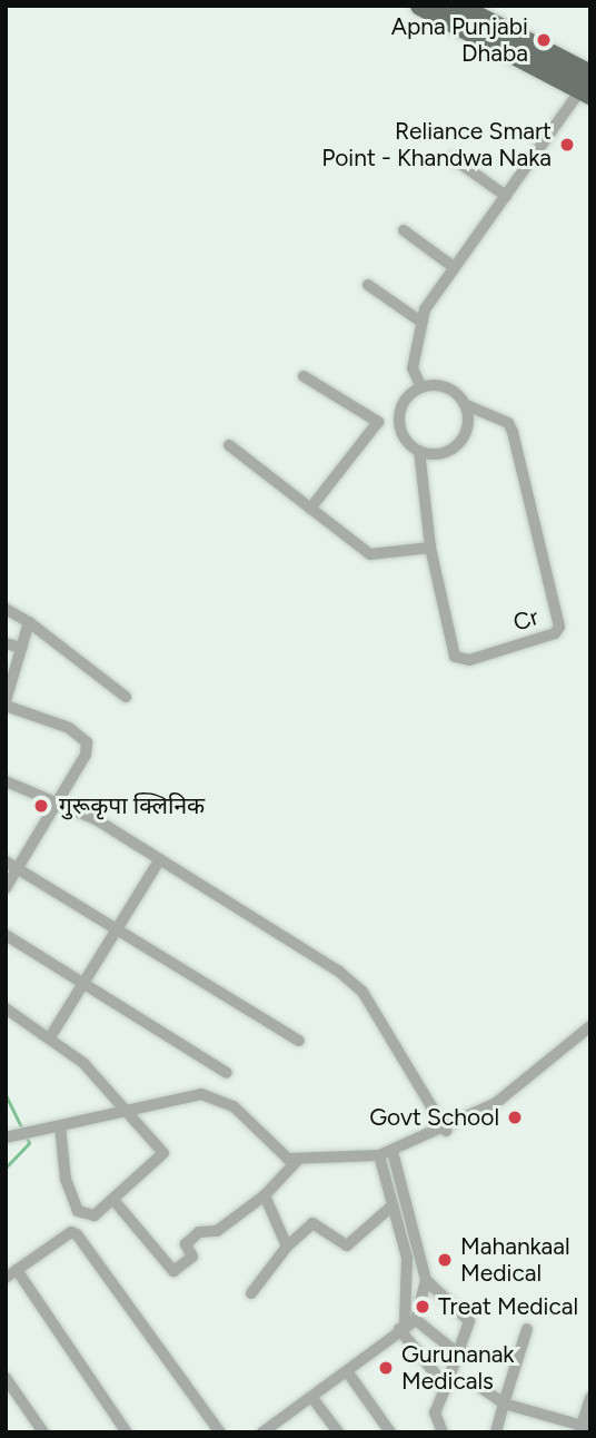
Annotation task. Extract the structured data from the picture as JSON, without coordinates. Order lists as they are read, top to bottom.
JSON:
{
  "streets": {
    "street": ["Cr"]
  },
  "places": [
    "Apna Punjabi Dhaba",
    "Reliance Smart Point - Khandwa Naka",
    "गुरूकृपा क्लिनिक",
    "Govt School",
    "Mahankaal Medical",
    "Treat Medical",
    "Gurunanak Medicals"
  ]
}
